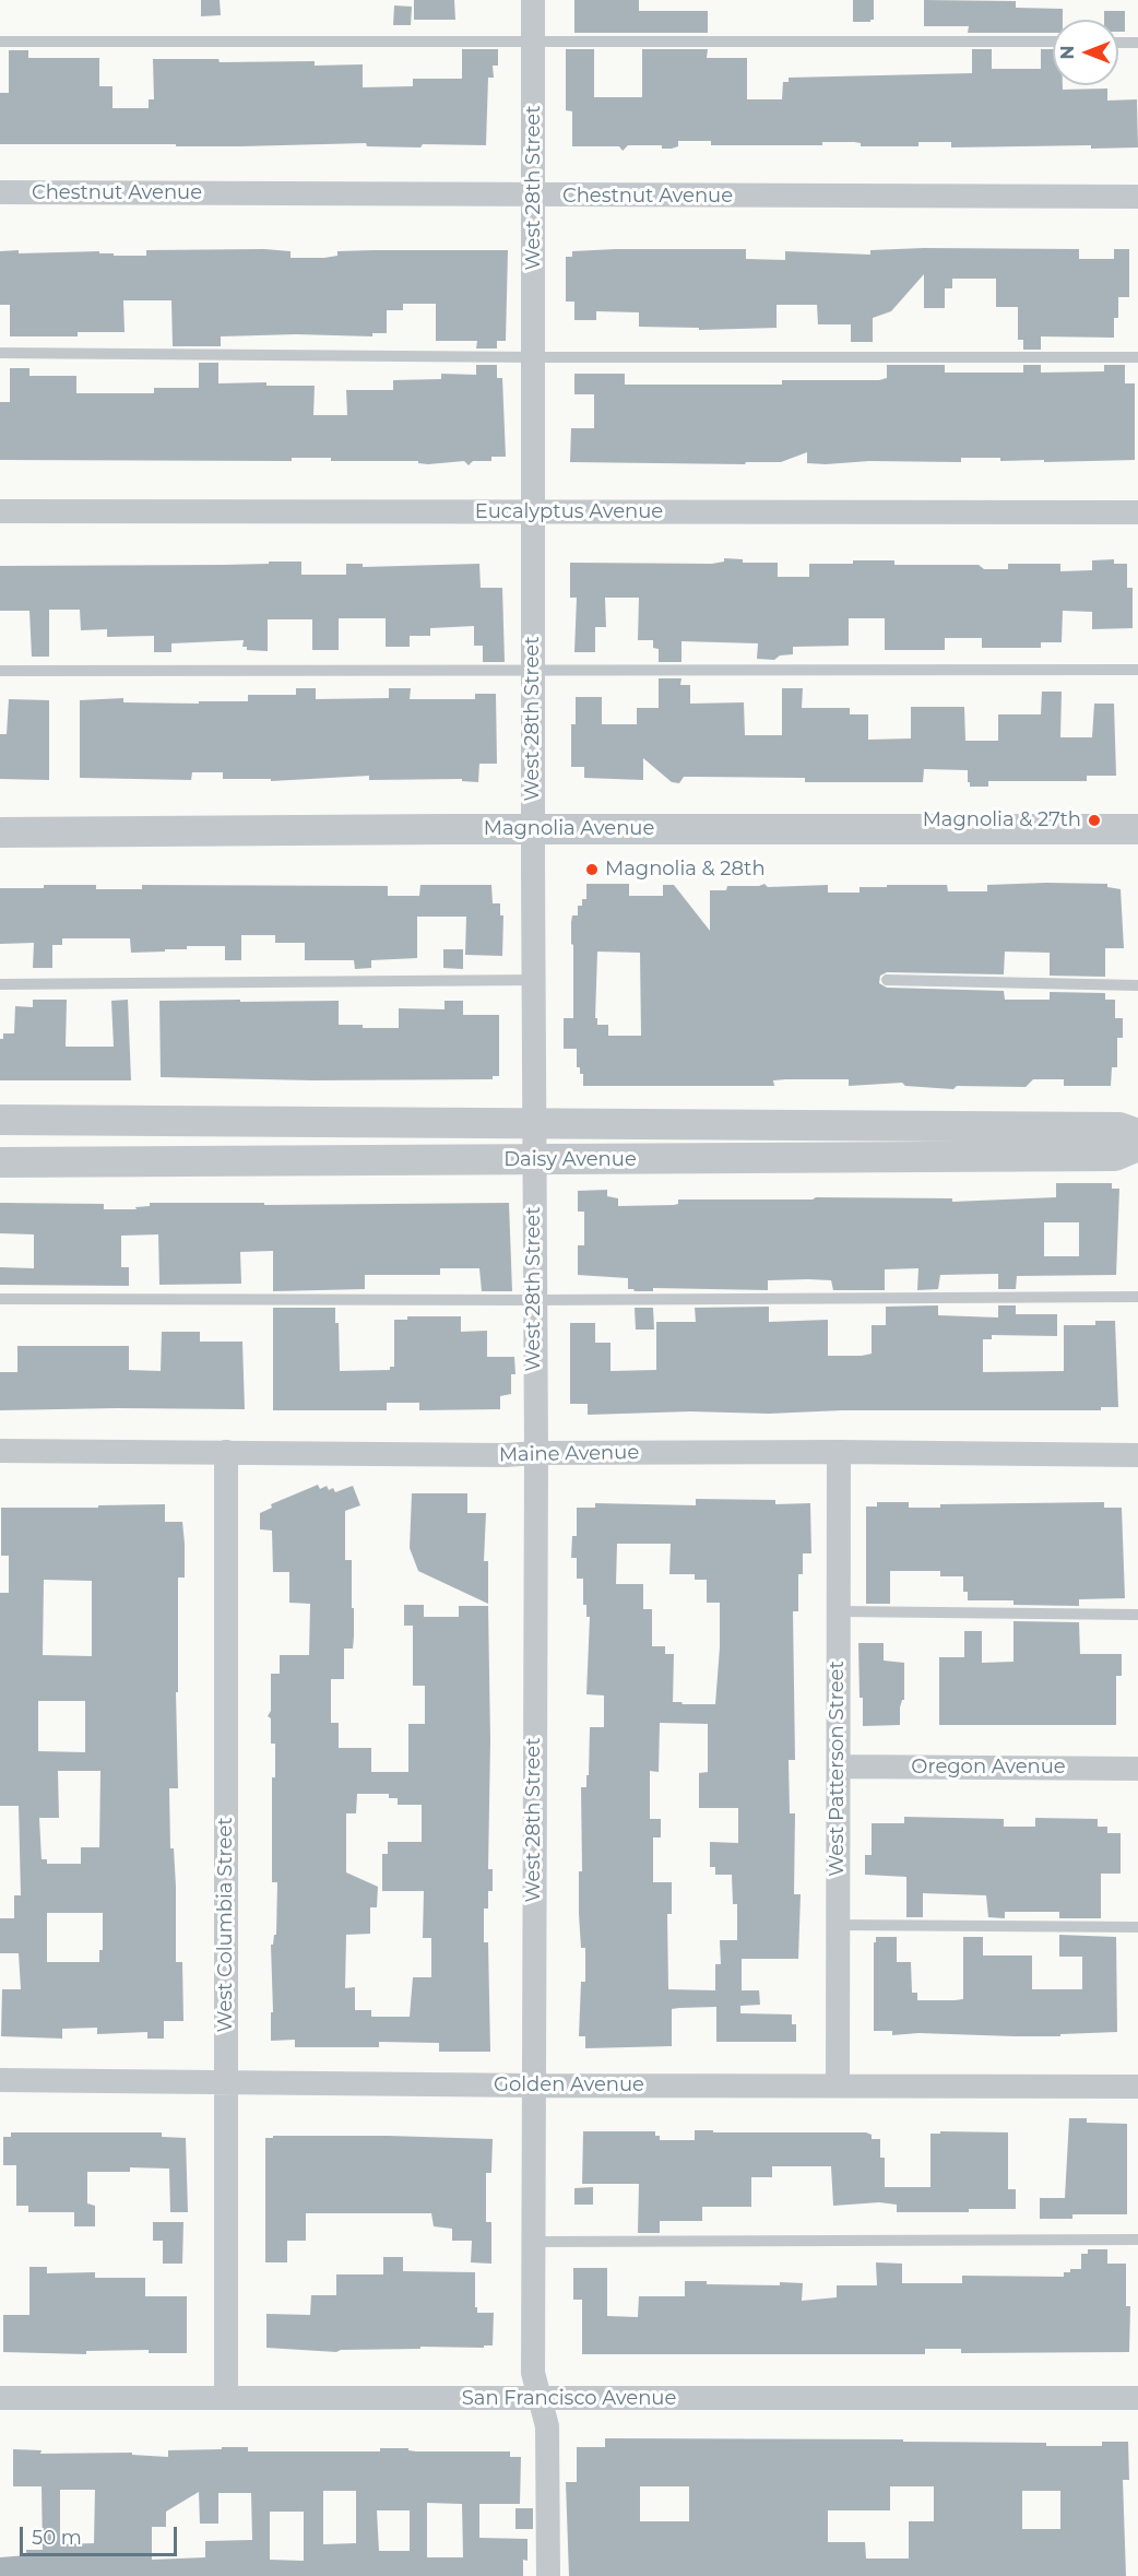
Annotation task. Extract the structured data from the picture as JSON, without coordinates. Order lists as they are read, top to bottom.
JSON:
{
  "streets": {
    "street": [
      "West 28th Street",
      "Chestnut Avenue",
      "Eucalyptus Avenue",
      "Magnolia Avenue",
      "Daisy Avenue",
      "Maine Avenue",
      "Oregon Avenue",
      "West Patterson Street",
      "West Columbia Street",
      "Golden Avenue",
      "San Francisco Avenue"
    ]
  },
  "crossings": [
    ["West 28th Street", "Chestnut Avenue"],
    ["West 28th Street", "Eucalyptus Avenue"],
    ["West 28th Street", "Magnolia Avenue"],
    ["West 28th Street", "Daisy Avenue"],
    ["West 28th Street", "Maine Avenue"],
    ["West 28th Street", "Golden Avenue"],
    ["West 28th Street", "San Francisco Avenue"],
    ["Maine Avenue", "West Patterson Street"],
    ["Maine Avenue", "West Columbia Street"],
    ["Oregon Avenue", "West Patterson Street"],
    ["West Patterson Street", "Golden Avenue"],
    ["West Columbia Street", "Golden Avenue"],
    ["West Columbia Street", "San Francisco Avenue"]
  ],
  "places": ["Magnolia & 27th", "Magnolia & 28th"],
  "scale_bar": "50 m",
  "north": "left"
}
